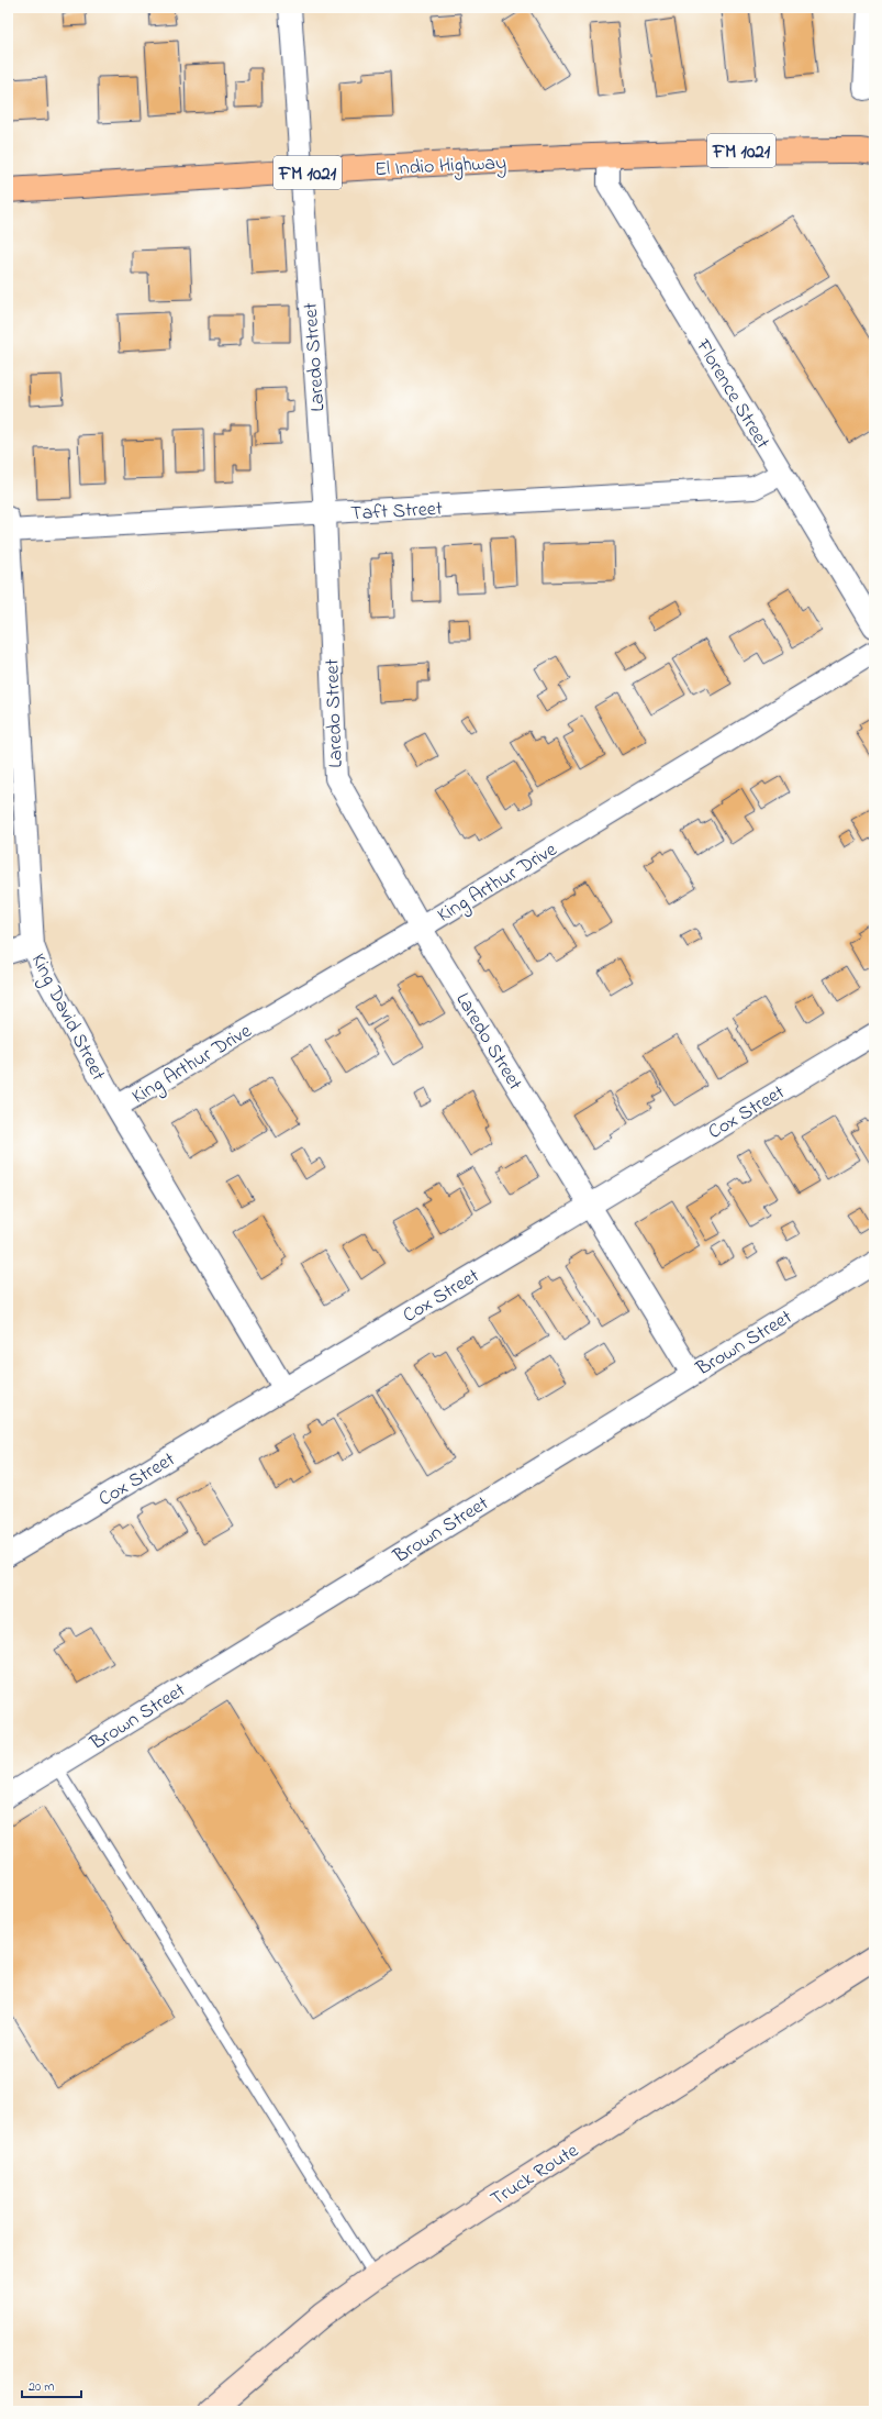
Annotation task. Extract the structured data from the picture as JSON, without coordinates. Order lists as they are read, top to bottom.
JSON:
{
  "streets": {
    "main road": ["FM 1021", "El Indio Highway"],
    "street": [
      "Laredo Street",
      "Florence Street",
      "Taft Street",
      "King Arthur Drive",
      "King David Street",
      "Cox Street",
      "Brown Street",
      "Truck Route"
    ]
  },
  "crossings": [
    ["El Indio Highway", "Laredo Street"],
    ["El Indio Highway", "Florence Street"],
    ["Laredo Street", "Taft Street"],
    ["Laredo Street", "King Arthur Drive"],
    ["Laredo Street", "Cox Street"],
    ["Laredo Street", "Brown Street"],
    ["Florence Street", "Taft Street"],
    ["Taft Street", "King David Street"],
    ["King Arthur Drive", "King David Street"],
    ["King David Street", "Cox Street"]
  ],
  "scale_bar": "20 m"
}
